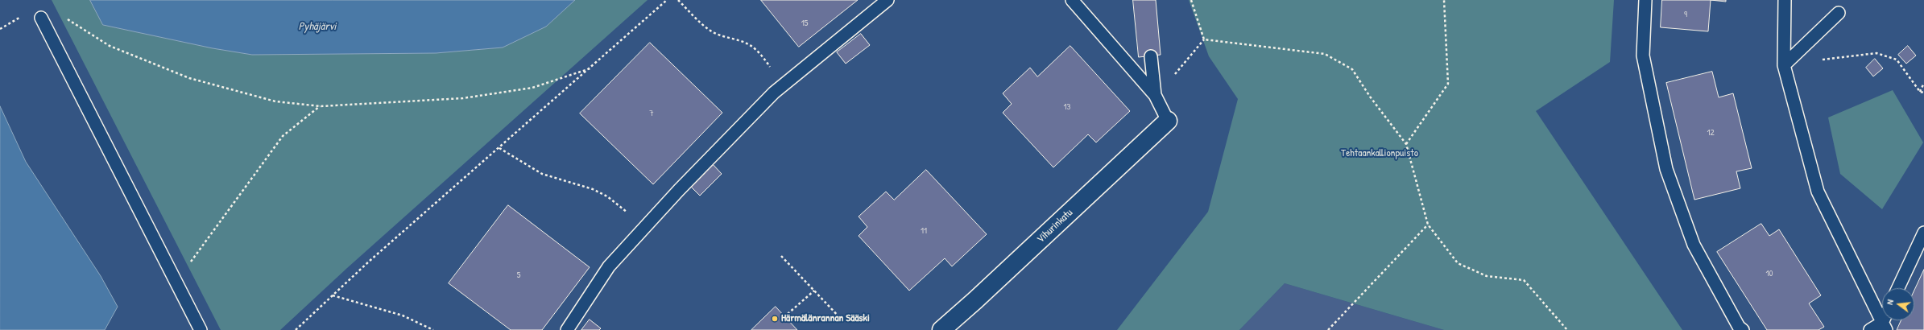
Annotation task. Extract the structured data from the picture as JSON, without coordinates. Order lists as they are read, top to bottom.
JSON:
{
  "streets": {
    "street": ["Vihurinkatu"]
  },
  "water": ["Pyhäjärvi"],
  "parks": ["Tehtaankallionpuisto"],
  "places": ["Härmälänrannan Sääski"],
  "house_numbers": [
    "9",
    "15",
    "13",
    "7",
    "12",
    "11",
    "10",
    "5"
  ],
  "north": "left"
}
